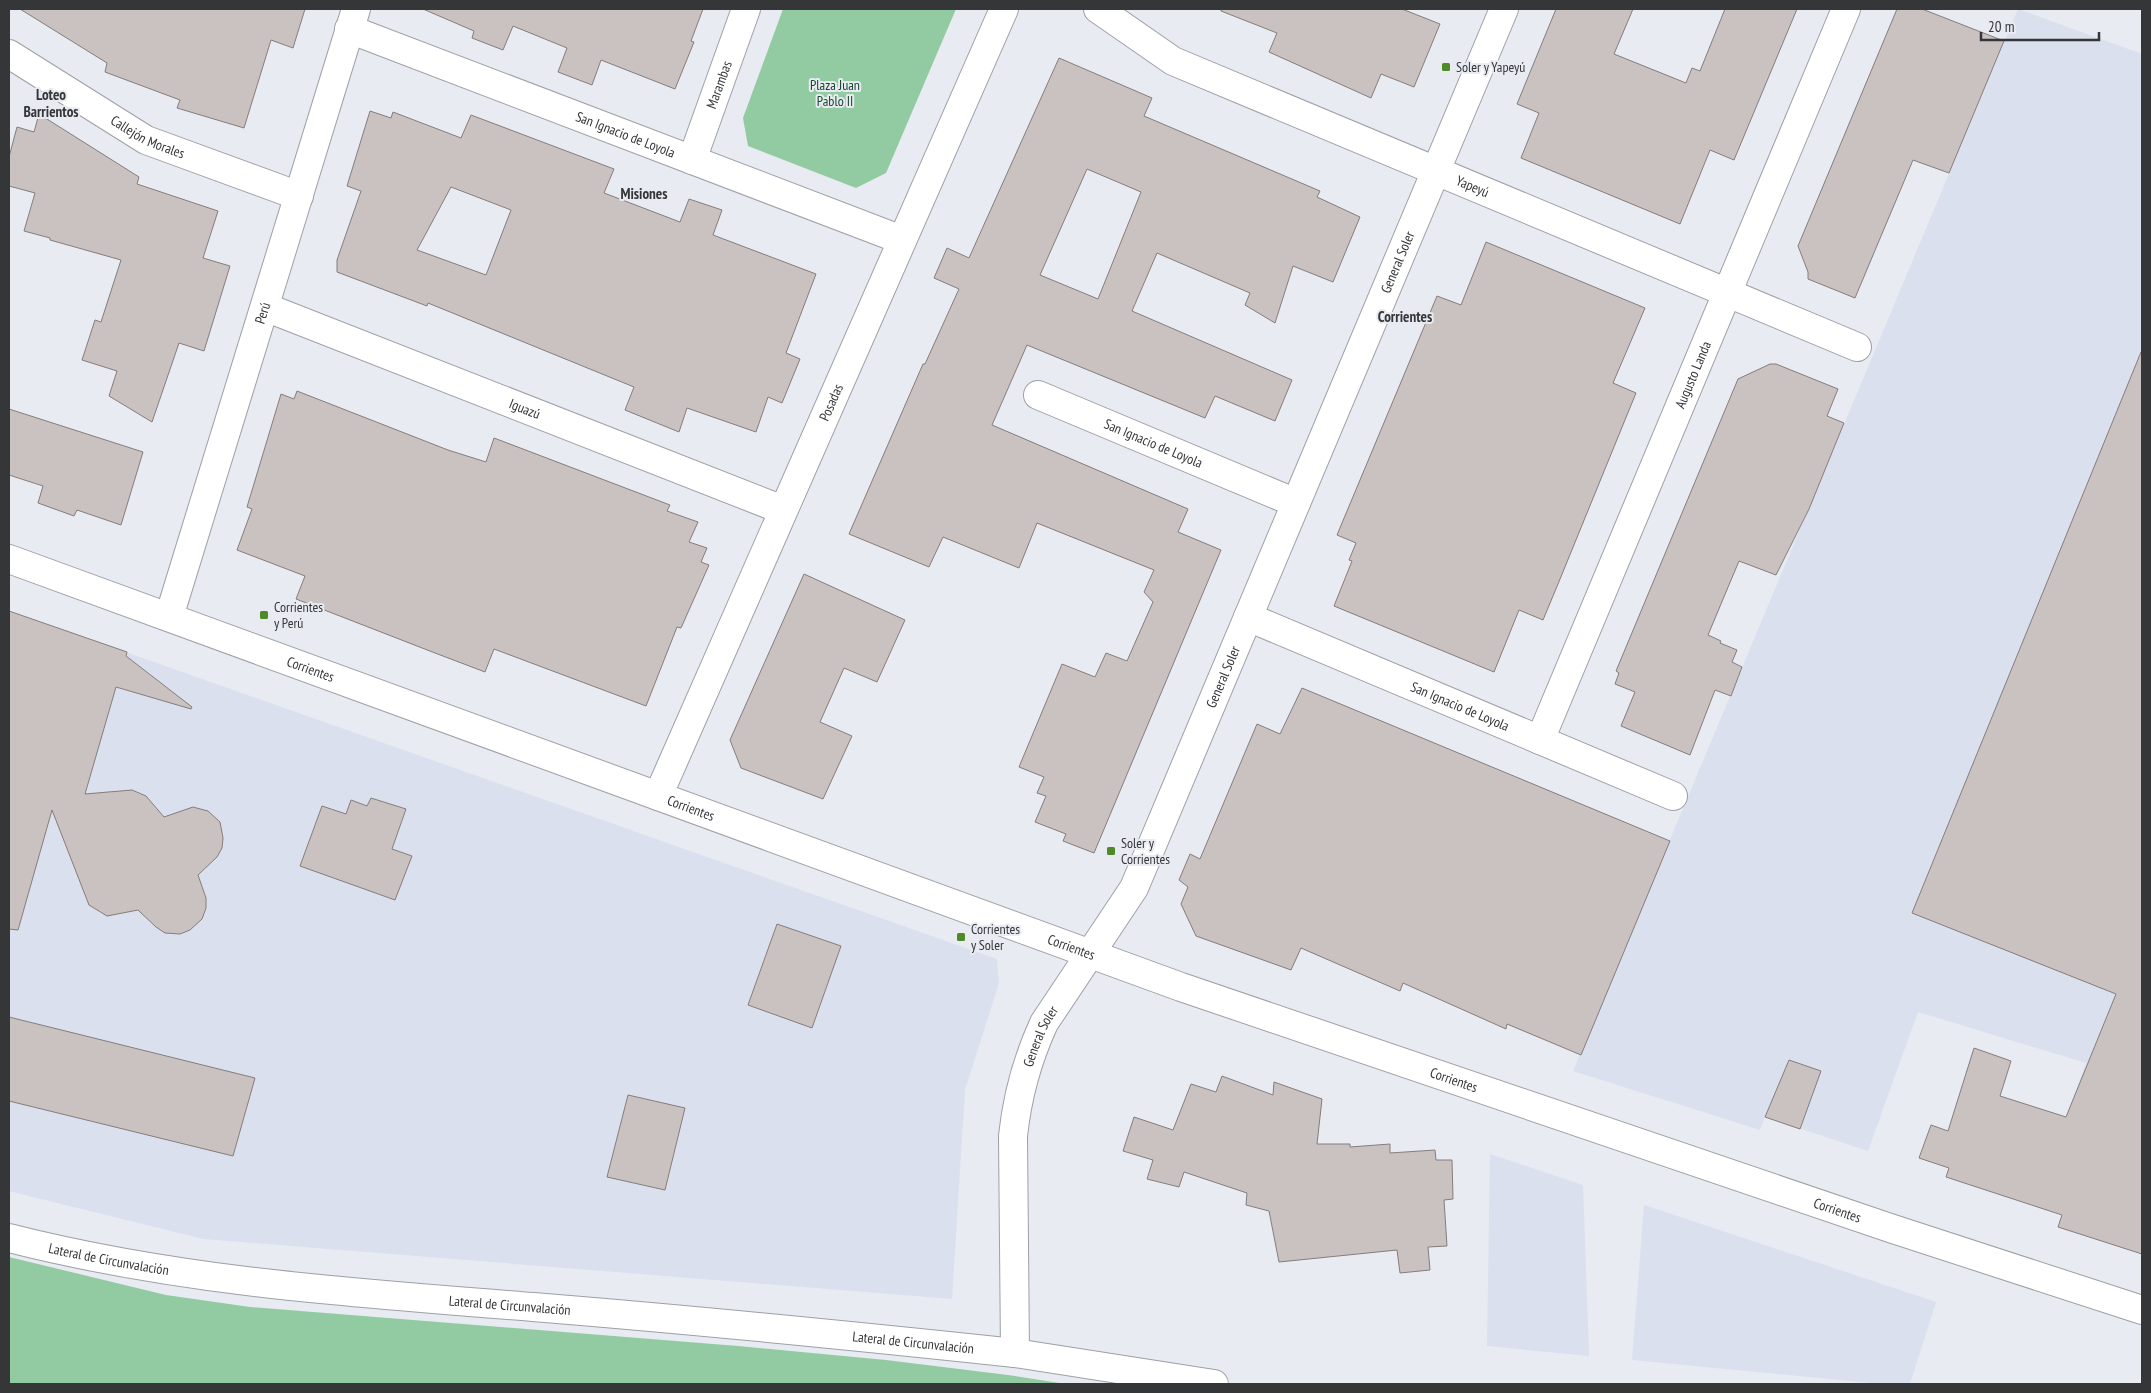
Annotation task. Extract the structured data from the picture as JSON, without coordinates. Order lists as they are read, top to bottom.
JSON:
{
  "streets": {
    "main road": [
      "Marambas",
      "San Ignacio de Loyola",
      "Callejón Morales",
      "Yapeyú",
      "General Soler",
      "Perú",
      "Augusto Landa",
      "Posadas",
      "Iguazú",
      "Corrientes",
      "Lateral de Circunvalación"
    ]
  },
  "crossings": [
    ["Marambas", "San Ignacio de Loyola"],
    ["San Ignacio de Loyola", "General Soler"],
    ["San Ignacio de Loyola", "Perú"],
    ["San Ignacio de Loyola", "Augusto Landa"],
    ["San Ignacio de Loyola", "Posadas"],
    ["Callejón Morales", "Perú"],
    ["Yapeyú", "General Soler"],
    ["Yapeyú", "Augusto Landa"],
    ["General Soler", "Corrientes"],
    ["General Soler", "Lateral de Circunvalación"],
    ["Perú", "Iguazú"],
    ["Perú", "Corrientes"],
    ["Posadas", "Iguazú"],
    ["Posadas", "Corrientes"]
  ],
  "districts": ["Loteo Barrientos", "Misiones", "Corrientes"],
  "parks": ["Plaza Juan Pablo II"],
  "places": {
    "transit": [
      "Soler y Yapeyú",
      "Corrientes y Perú",
      "Soler y Corrientes",
      "Corrientes y Soler"
    ]
  },
  "scale_bar": "20 m"
}
